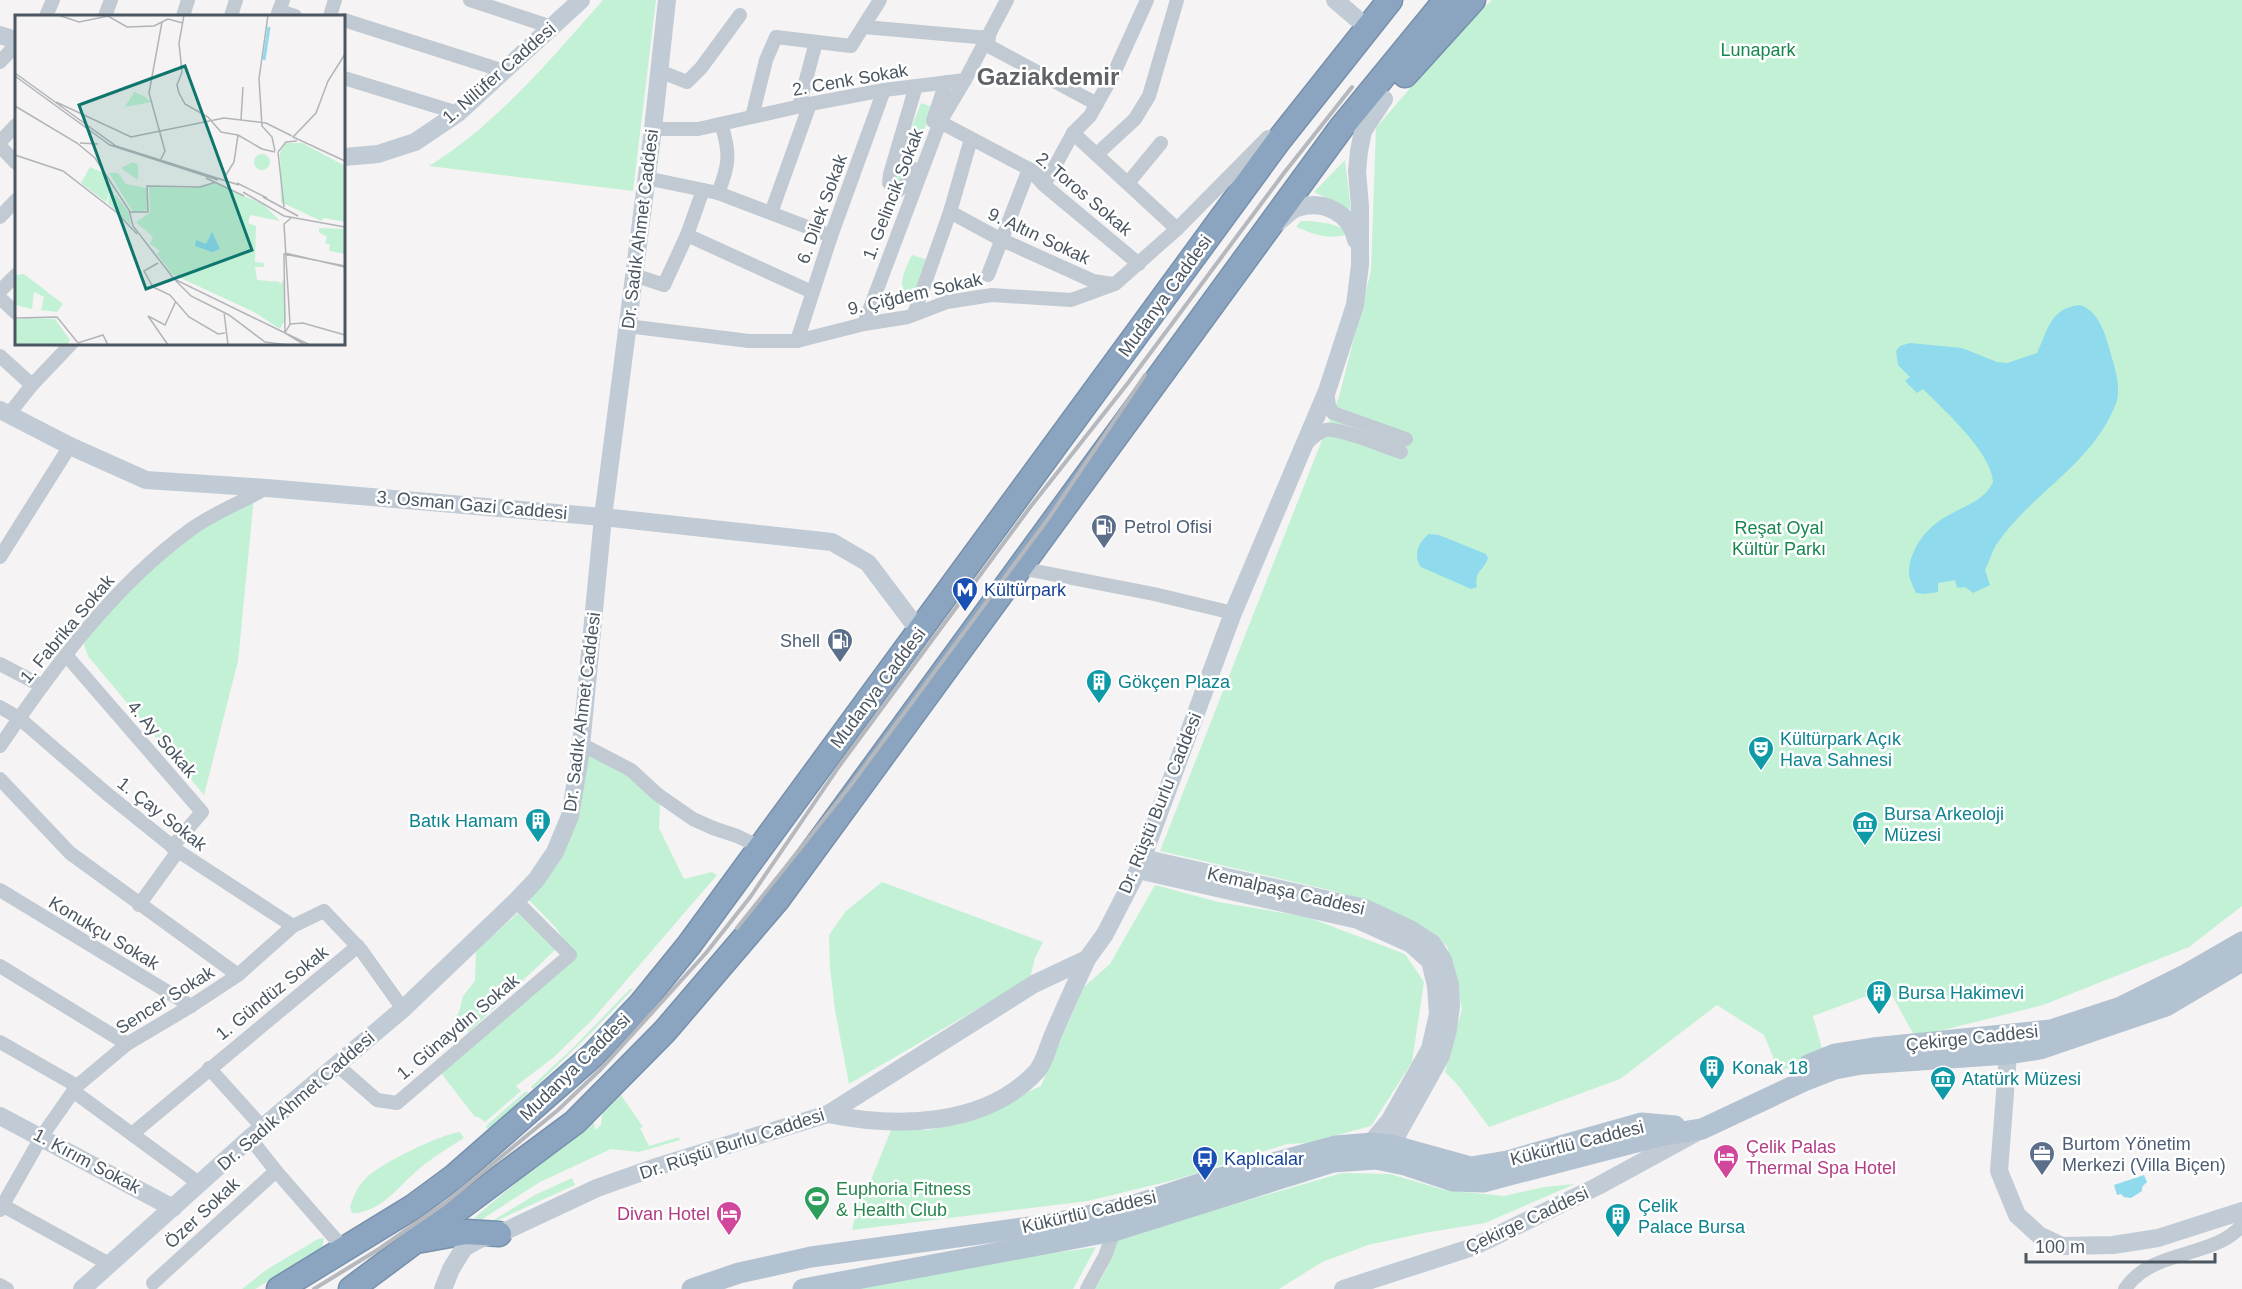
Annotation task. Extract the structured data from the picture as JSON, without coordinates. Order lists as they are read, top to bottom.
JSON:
{
  "streets": {
    "highway": ["Mudanya Caddesi"],
    "main road": [
      "1. Nilüfer Caddesi",
      "Dr. Sadık Ahmet Caddesi",
      "3. Osman Gazi Caddesi",
      "Dr. Rüştü Burlu Caddesi",
      "Kemalpaşa Caddesi",
      "Çekirge Caddesi",
      "Kükürtlü Caddesi",
      "1. Kırım Sokak"
    ],
    "street": [
      "2. Cenk Sokak",
      "1. Gelincik Sokak",
      "2. Toros Sokak",
      "6. Dilek Sokak",
      "9. Altın Sokak",
      "9. Çiğdem Sokak",
      "1. Fabrika Sokak",
      "4. Ay Sokak",
      "1. Çay Sokak",
      "Konukçu Sokak",
      "1. Gündüz Sokak",
      "Sencer Sokak",
      "1. Günaydın Sokak",
      "Özer Sokak"
    ]
  },
  "crossings": [
    ["2. Cenk Sokak", "1. Gelincik Sokak"],
    ["2. Cenk Sokak", "6. Dilek Sokak"],
    ["2. Cenk Sokak", "Dr. Sadık Ahmet Caddesi"],
    ["1. Gelincik Sokak", "2. Toros Sokak"],
    ["1. Gelincik Sokak", "9. Çiğdem Sokak"],
    ["2. Toros Sokak", "9. Çiğdem Sokak"],
    ["6. Dilek Sokak", "9. Çiğdem Sokak"],
    ["Dr. Sadık Ahmet Caddesi", "9. Çiğdem Sokak"],
    ["Dr. Sadık Ahmet Caddesi", "3. Osman Gazi Caddesi"],
    ["Dr. Sadık Ahmet Caddesi", "1. Günaydın Sokak"],
    ["Dr. Sadık Ahmet Caddesi", "1. Kırım Sokak"],
    ["9. Altın Sokak", "9. Çiğdem Sokak"],
    ["Mudanya Caddesi", "3. Osman Gazi Caddesi"],
    ["3. Osman Gazi Caddesi", "1. Fabrika Sokak"],
    ["1. Fabrika Sokak", "4. Ay Sokak"],
    ["1. Fabrika Sokak", "1. Çay Sokak"],
    ["4. Ay Sokak", "1. Çay Sokak"],
    ["Dr. Rüştü Burlu Caddesi", "Kemalpaşa Caddesi"],
    ["1. Çay Sokak", "Sencer Sokak"],
    ["Kemalpaşa Caddesi", "Kükürtlü Caddesi"],
    ["Konukçu Sokak", "Sencer Sokak"],
    ["1. Gündüz Sokak", "Sencer Sokak"],
    ["Sencer Sokak", "1. Kırım Sokak"],
    ["Çekirge Caddesi", "Kükürtlü Caddesi"]
  ],
  "districts": ["Gaziakdemir"],
  "parks": ["Lunapark", "Reşat Oyal Kültür Parkı"],
  "places": {
    "fuel station": ["Petrol Ofisi", "Shell"],
    "metro station": ["Kültürpark"],
    "building": [
      "Gökçen Plaza",
      "Batık Hamam",
      "Bursa Hakimevi",
      "Konak 18",
      "Çelik Palace Bursa"
    ],
    "theatre": ["Kültürpark Açık Hava Sahnesi"],
    "museum": ["Bursa Arkeoloji Müzesi", "Atatürk Müzesi"],
    "office": ["Burtom Yönetim Merkezi (Villa Biçen)"],
    "hotel": ["Çelik Palas Thermal Spa Hotel", "Divan Hotel"],
    "bus stop": ["Kaplıcalar"],
    "sports": ["Euphoria Fitness & Health Club"]
  },
  "scale_bar": "100 m"
}
